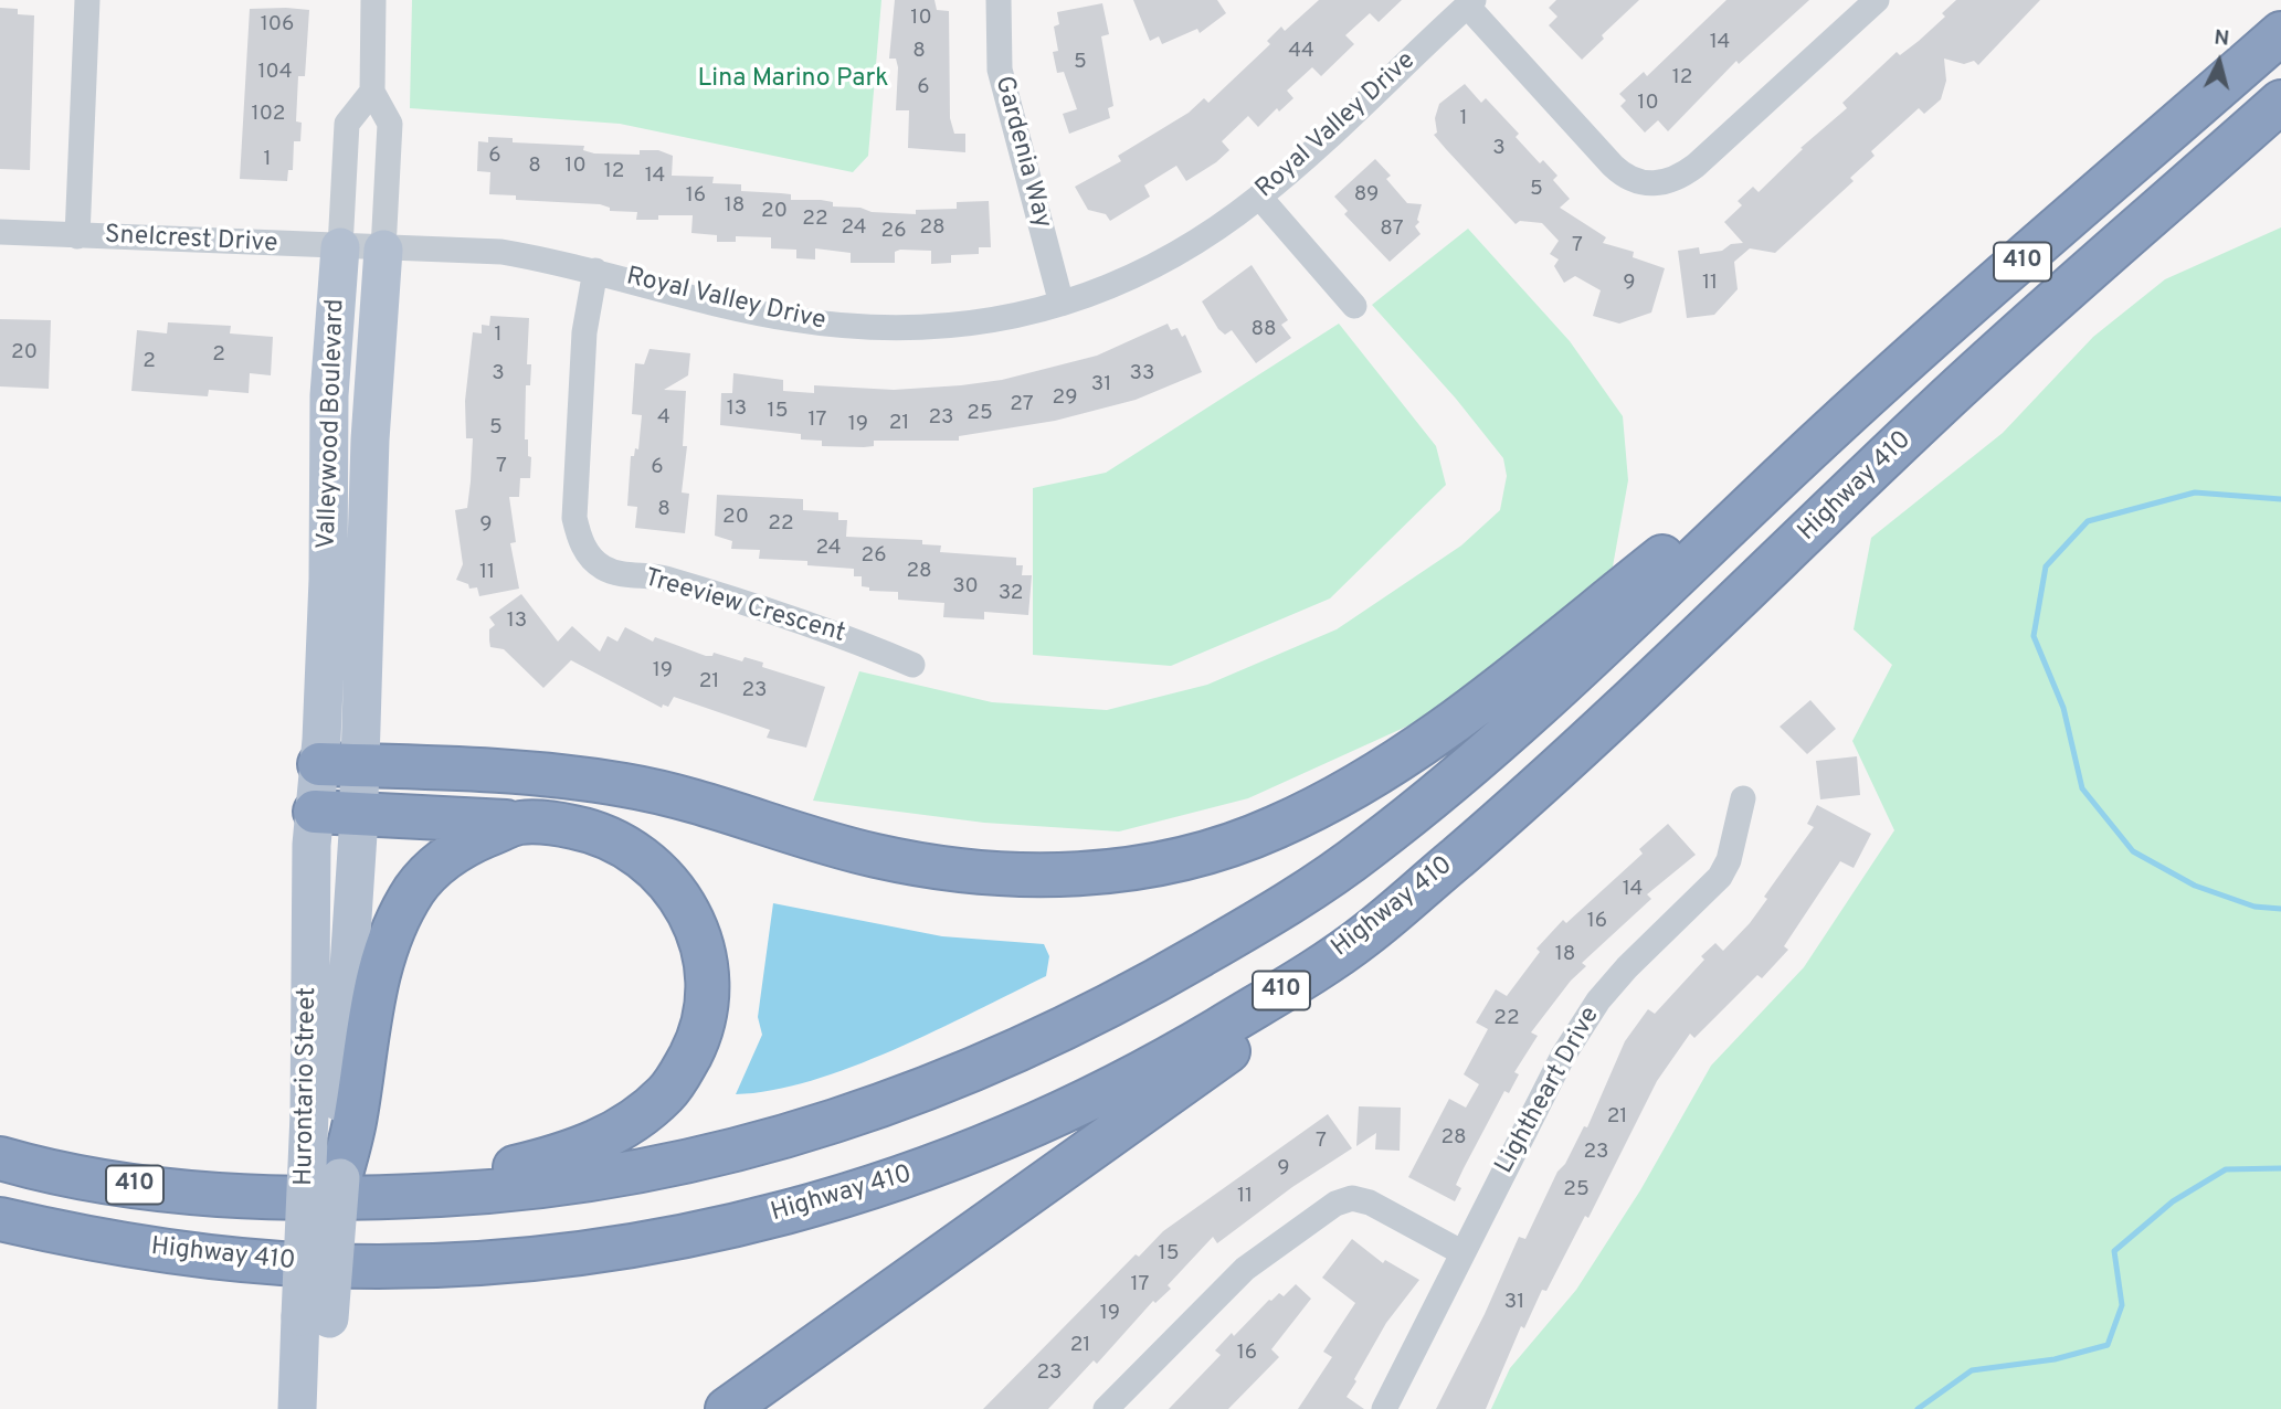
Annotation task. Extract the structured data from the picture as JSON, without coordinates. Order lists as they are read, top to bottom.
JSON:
{
  "streets": {
    "highway": ["410", "Highway 410"],
    "main road": ["Valleywood Boulevard", "Hurontario Street"],
    "street": [
      "Royal Valley Drive",
      "Gardenia Way",
      "Snelcrest Drive",
      "Treeview Crescent",
      "Lightheart Drive"
    ]
  },
  "crossings": [
    ["Royal Valley Drive", "Gardenia Way"],
    ["Royal Valley Drive", "Snelcrest Drive"],
    ["Royal Valley Drive", "Valleywood Boulevard"],
    ["Royal Valley Drive", "Treeview Crescent"],
    ["Snelcrest Drive", "Valleywood Boulevard"],
    ["Valleywood Boulevard", "Hurontario Street"]
  ],
  "parks": ["Lina Marino Park"],
  "house_numbers": [
    "10",
    "106",
    "14",
    "8",
    "44",
    "5",
    "104",
    "12",
    "6",
    "10",
    "102",
    "1",
    "3",
    "6",
    "1",
    "8",
    "10",
    "12",
    "14",
    "5",
    "89",
    "16",
    "18",
    "20",
    "22",
    "24",
    "28",
    "87",
    "26",
    "7",
    "9",
    "11",
    "88",
    "1",
    "20",
    "2",
    "2",
    "3",
    "33",
    "31",
    "29",
    "27",
    "13",
    "15",
    "25",
    "4",
    "23",
    "17",
    "21",
    "19",
    "5",
    "7",
    "6",
    "8",
    "20",
    "22",
    "9",
    "24",
    "26",
    "28",
    "11",
    "30",
    "32",
    "13",
    "19",
    "21",
    "23",
    "14",
    "16",
    "18",
    "22",
    "21",
    "28",
    "7",
    "23",
    "9",
    "25",
    "11",
    "15",
    "17",
    "31",
    "19",
    "21",
    "16",
    "23"
  ],
  "north": "top"
}
